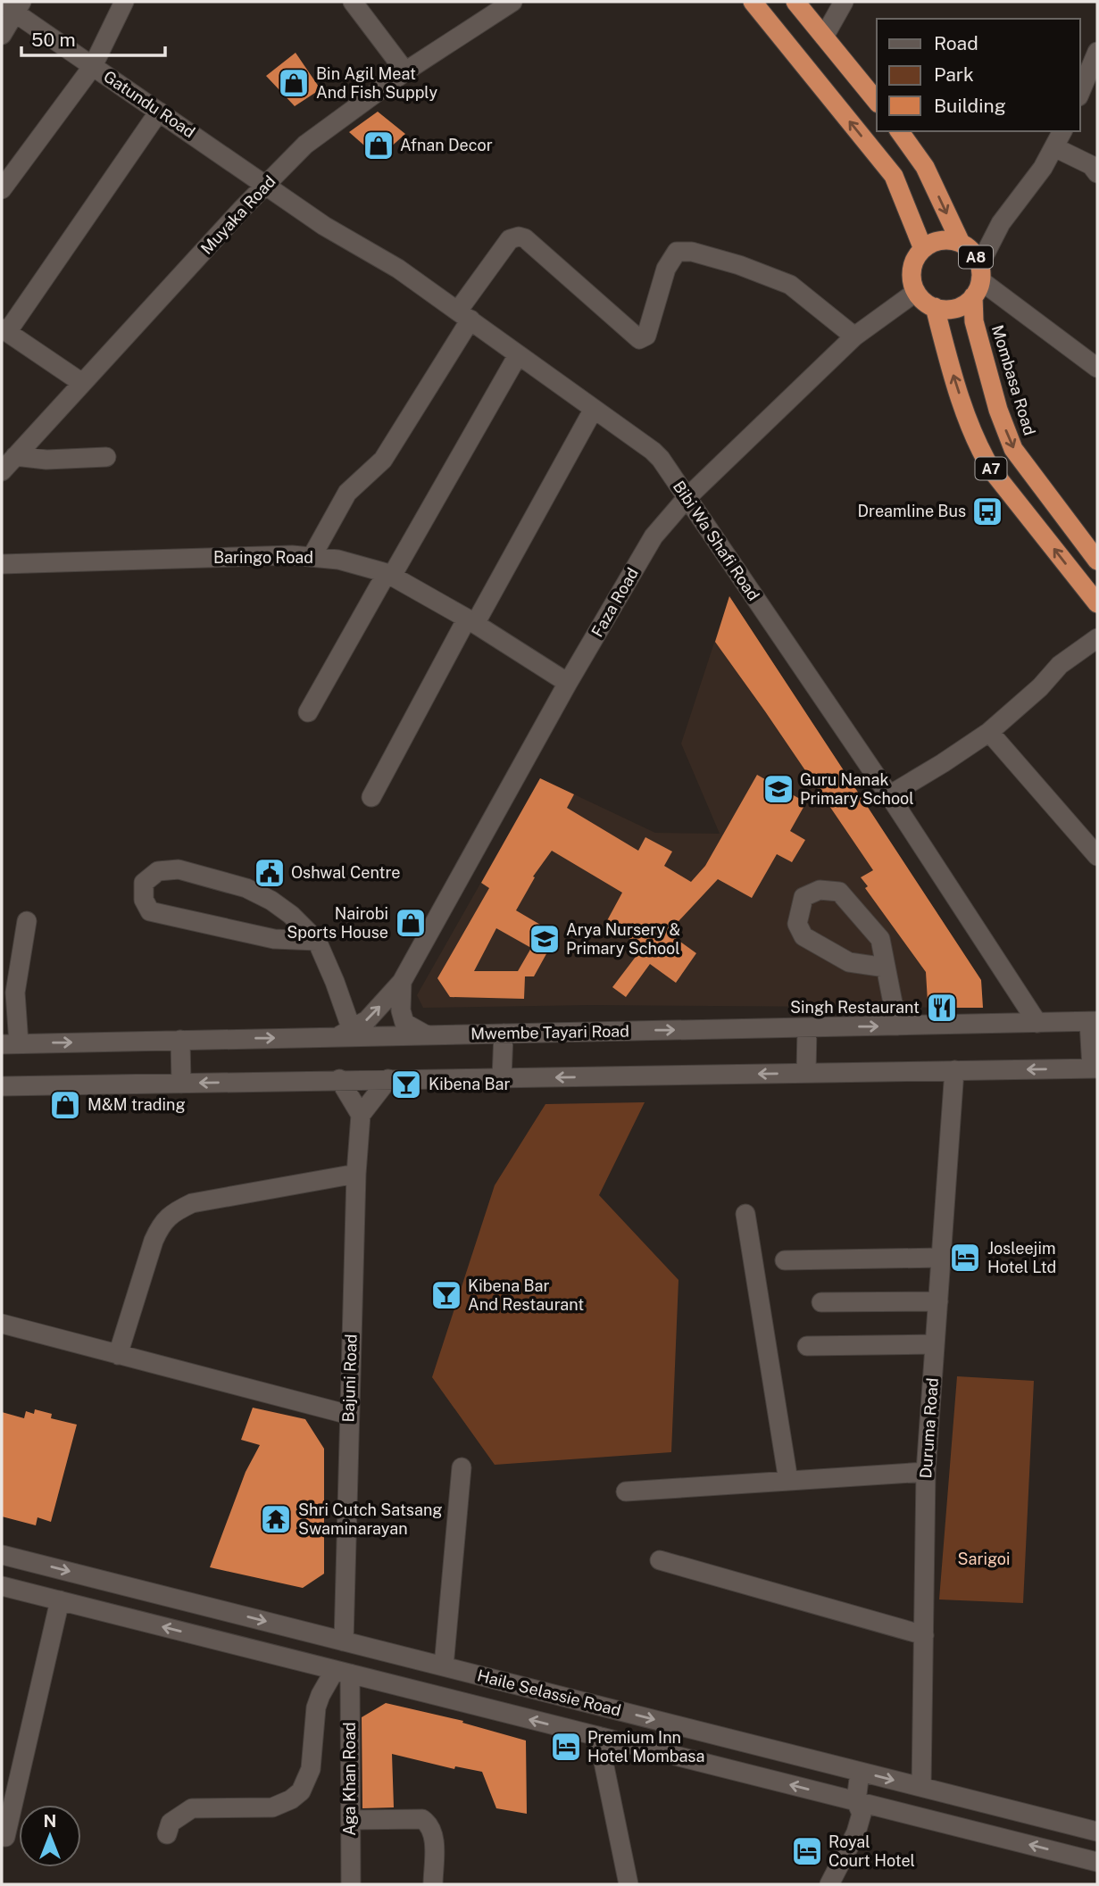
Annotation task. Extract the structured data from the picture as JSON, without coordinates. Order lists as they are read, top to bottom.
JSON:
{
  "streets": {
    "highway": ["A8", "Mombasa Road", "A7"],
    "street": [
      "Gatundu Road",
      "Muyaka Road",
      "Bibi Wa Shafi Road",
      "Baringo Road",
      "Faza Road",
      "Mwembe Tayari Road",
      "Bajuni Road",
      "Duruma Road",
      "Haile Selassie Road",
      "Aga Khan Road"
    ]
  },
  "crossings": [
    ["Gatundu Road", "Muyaka Road"],
    ["Gatundu Road", "Bibi Wa Shafi Road"],
    ["Muyaka Road", "Bibi Wa Shafi Road"],
    ["A8", "Mombasa Road"],
    ["A8", "A7"],
    ["A8", "Faza Road"],
    ["Mombasa Road", "A7"],
    ["Mombasa Road", "Faza Road"],
    ["A7", "Faza Road"],
    ["Bibi Wa Shafi Road", "Faza Road"],
    ["Bibi Wa Shafi Road", "Mwembe Tayari Road"],
    ["Baringo Road", "Faza Road"],
    ["Faza Road", "Mwembe Tayari Road"],
    ["Bajuni Road", "Haile Selassie Road"],
    ["Duruma Road", "Haile Selassie Road"],
    ["Haile Selassie Road", "Aga Khan Road"]
  ],
  "parks": ["Sarigoi"],
  "places": {
    "shop": [
      "Bin Agil Meat And Fish Supply",
      "Afnan Decor",
      "Nairobi Sports House",
      "M&M trading"
    ],
    "bus stop": ["Dreamline Bus"],
    "school or university": ["Guru Nanak Primary School", "Arya Nursery & Primary School"],
    "public building": ["Oshwal Centre"],
    "restaurant": ["Singh Restaurant"],
    "bar": ["Kibena Bar", "Kibena Bar And Restaurant"],
    "hotel": ["Josleejim Hotel Ltd", "Premium Inn Hotel Mombasa", "Royal Court Hotel"],
    "temple": ["Shri Cutch Satsang Swaminarayan"]
  },
  "legend": ["Road", "Park", "Building"],
  "scale_bar": "50 m",
  "north": "top"
}
